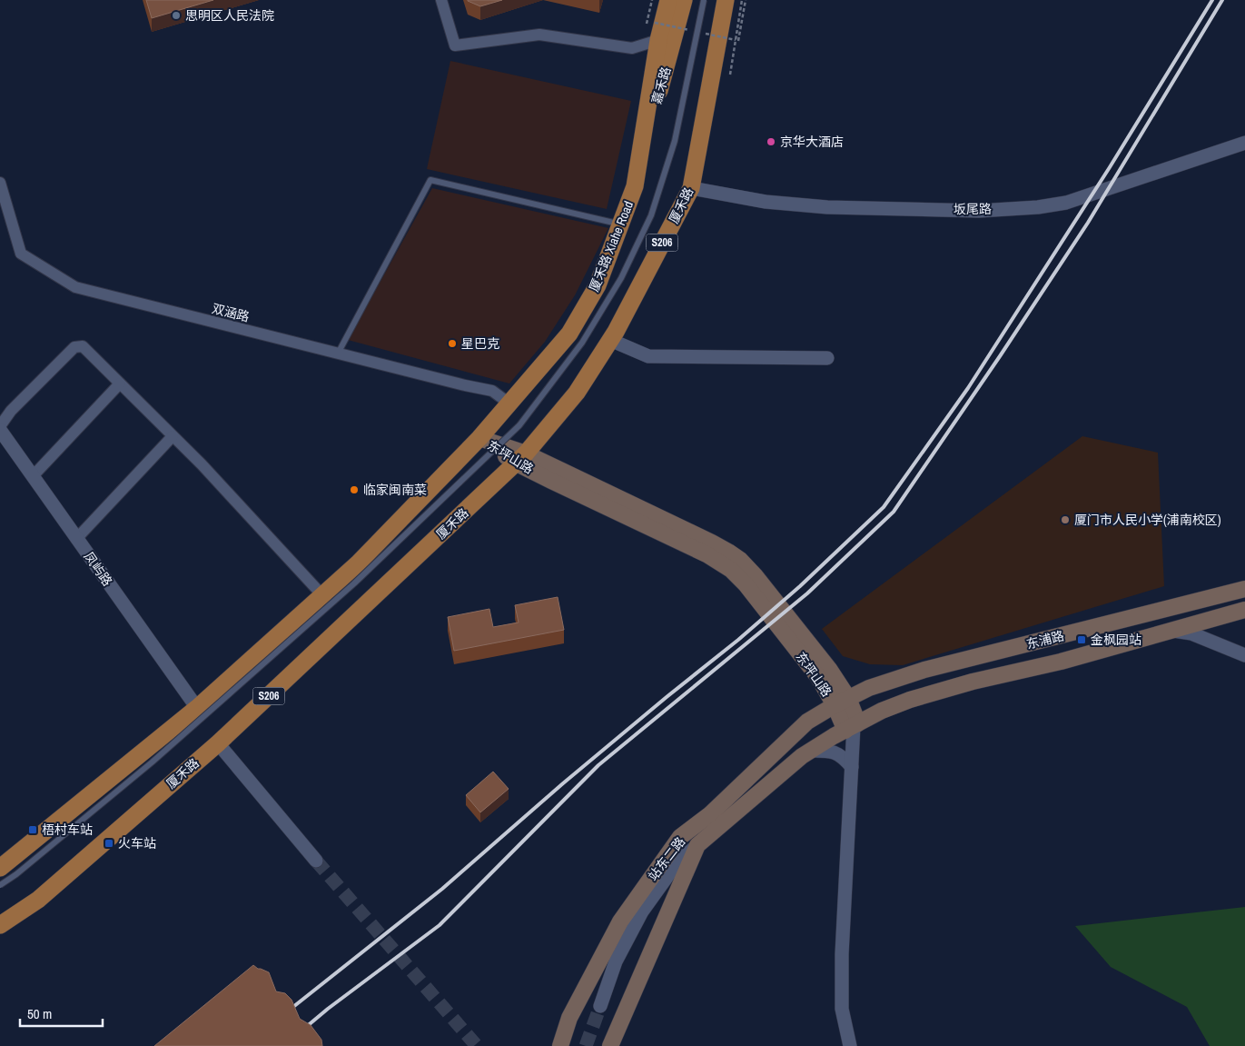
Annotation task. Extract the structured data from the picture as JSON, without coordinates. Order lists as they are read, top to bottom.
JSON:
{
  "streets": {
    "main road": [
      "嘉禾路",
      "厦禾路",
      "S206",
      "厦禾路 Xiahe Road",
      "东坪山路",
      "东浦路",
      "站东二路"
    ],
    "street": ["坂尾路", "双涵路", "凤屿路"]
  },
  "crossings": [
    ["嘉禾路", "厦禾路 Xiahe Road"],
    ["厦禾路", "坂尾路"],
    ["厦禾路", "东坪山路"],
    ["厦禾路 Xiahe Road", "双涵路"],
    ["东坪山路", "东浦路"],
    ["东坪山路", "站东二路"],
    ["东浦路", "站东二路"]
  ],
  "places": {
    "other": [
      "思明区人民法院",
      "京华大酒店",
      "星巴克",
      "临家闽南菜",
      "厦门市人民小学(浦南校区)"
    ],
    "transit": ["金枫园站", "梧村车站", "火车站"]
  },
  "scale_bar": "50 m"
}
